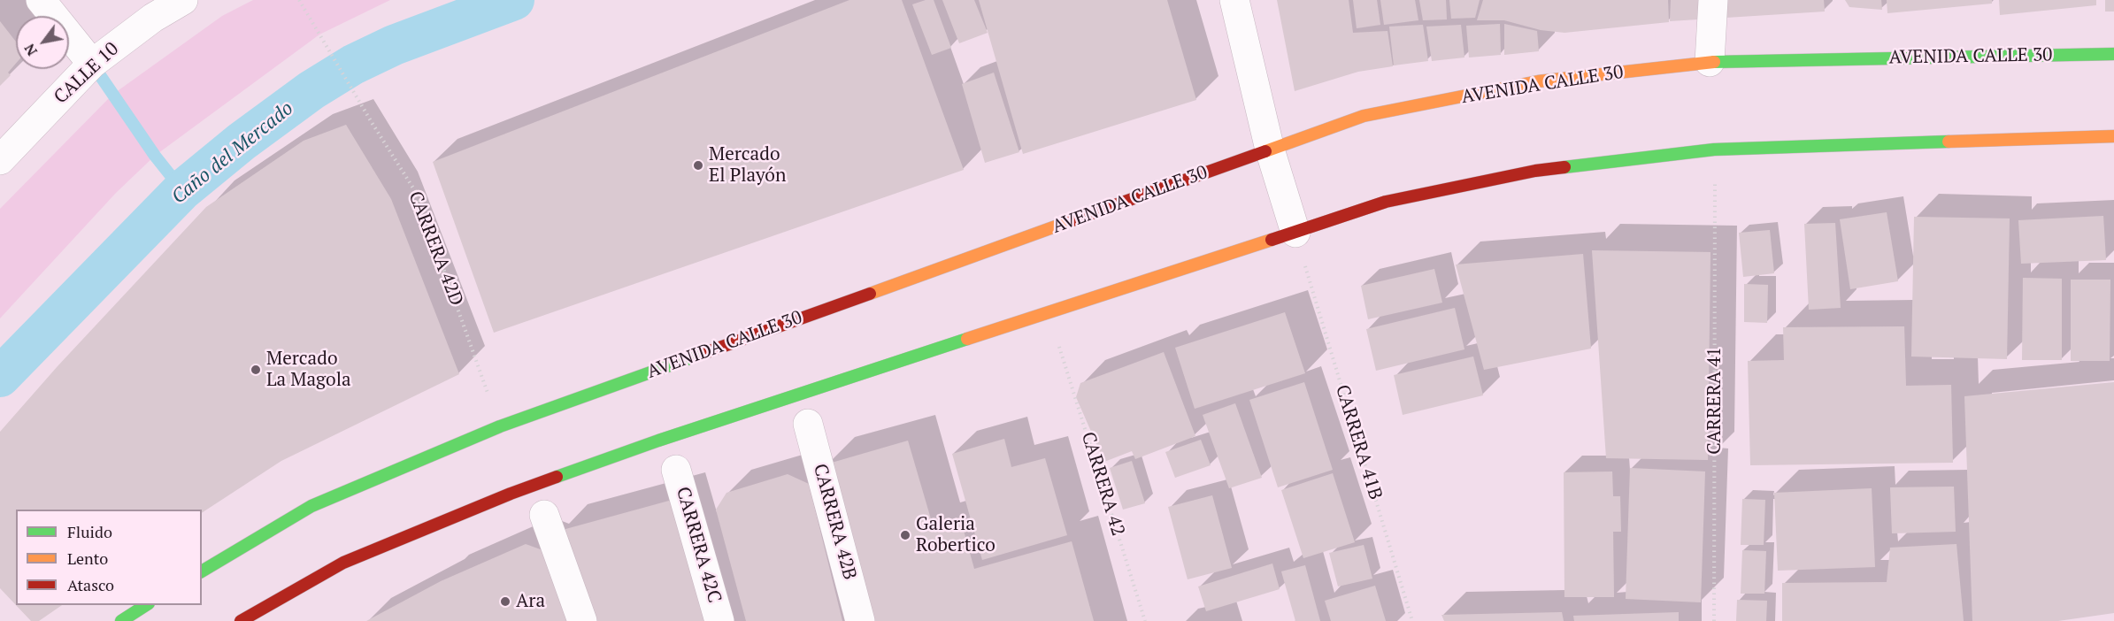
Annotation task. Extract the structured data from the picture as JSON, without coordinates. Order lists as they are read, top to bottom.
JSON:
{
  "streets": {
    "highway": ["AVENIDA CALLE 30"],
    "street": ["CALLE 10", "CARRERA 42B", "CARRERA 42C"],
    "path": [
      "CARRERA 42D",
      "CARRERA 41",
      "CARRERA 41B",
      "CARRERA 42"
    ]
  },
  "crossings": [
    ["AVENIDA CALLE 30", "CARRERA 42D"]
  ],
  "water": ["Caño del Mercado"],
  "places": [
    "Mercado El Playón",
    "Mercado La Magola",
    "Galeria Robertico",
    "Ara"
  ],
  "legend": ["Fluido", "Lento", "Atasco"],
  "north": "bottom left"
}
